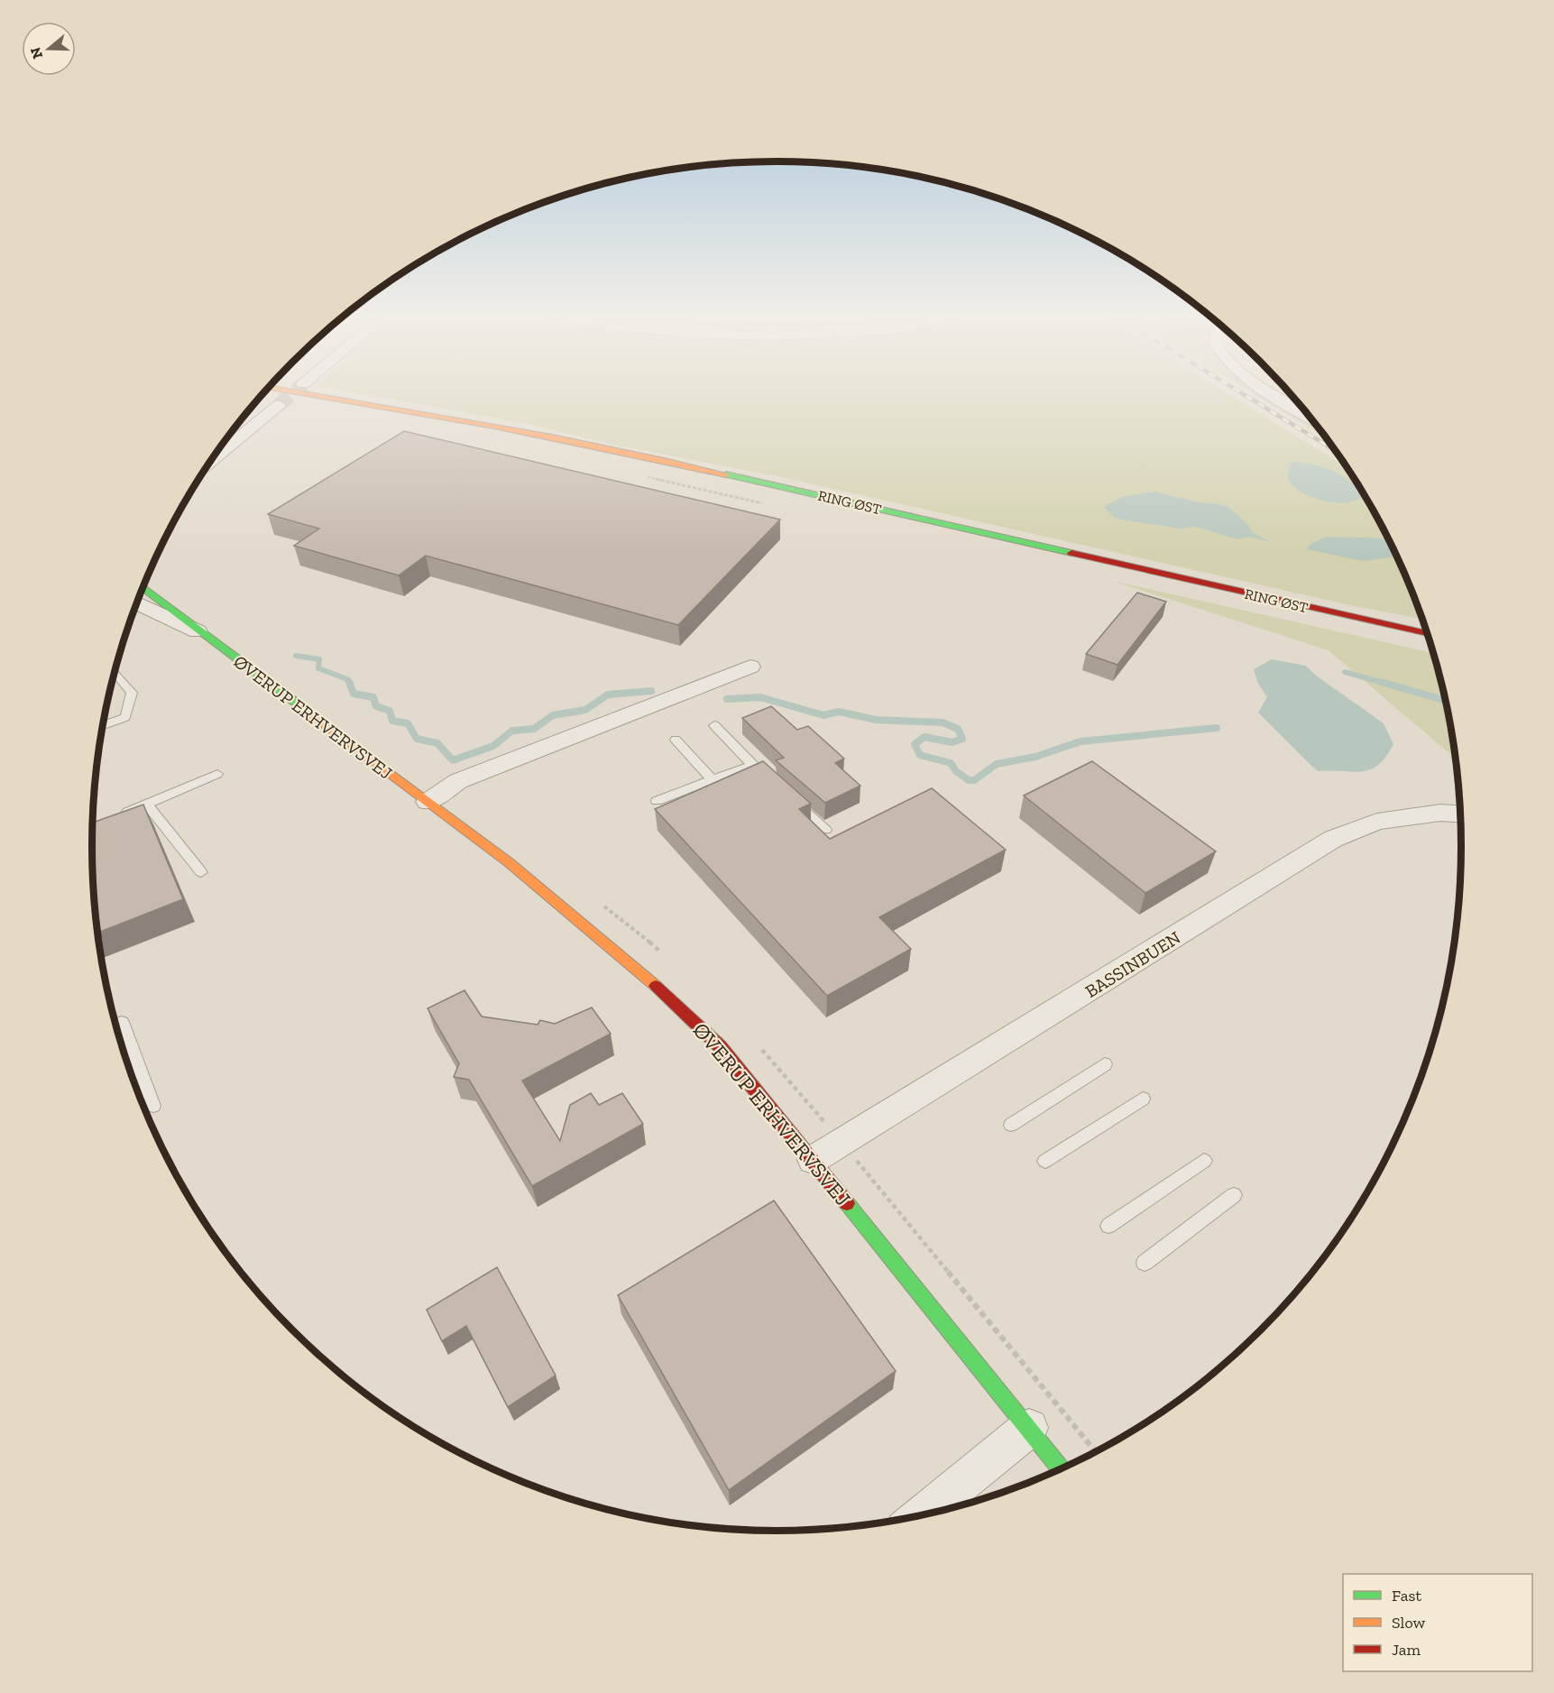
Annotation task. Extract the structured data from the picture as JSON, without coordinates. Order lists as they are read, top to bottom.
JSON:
{
  "streets": {
    "main road": ["RING ØST", "ØVERUP ERHVERVSVEJ"],
    "street": ["BASSINBUEN"]
  },
  "crossings": [
    ["ØVERUP ERHVERVSVEJ", "BASSINBUEN"]
  ],
  "legend": ["Fast", "Slow", "Jam"],
  "north": "left"
}
